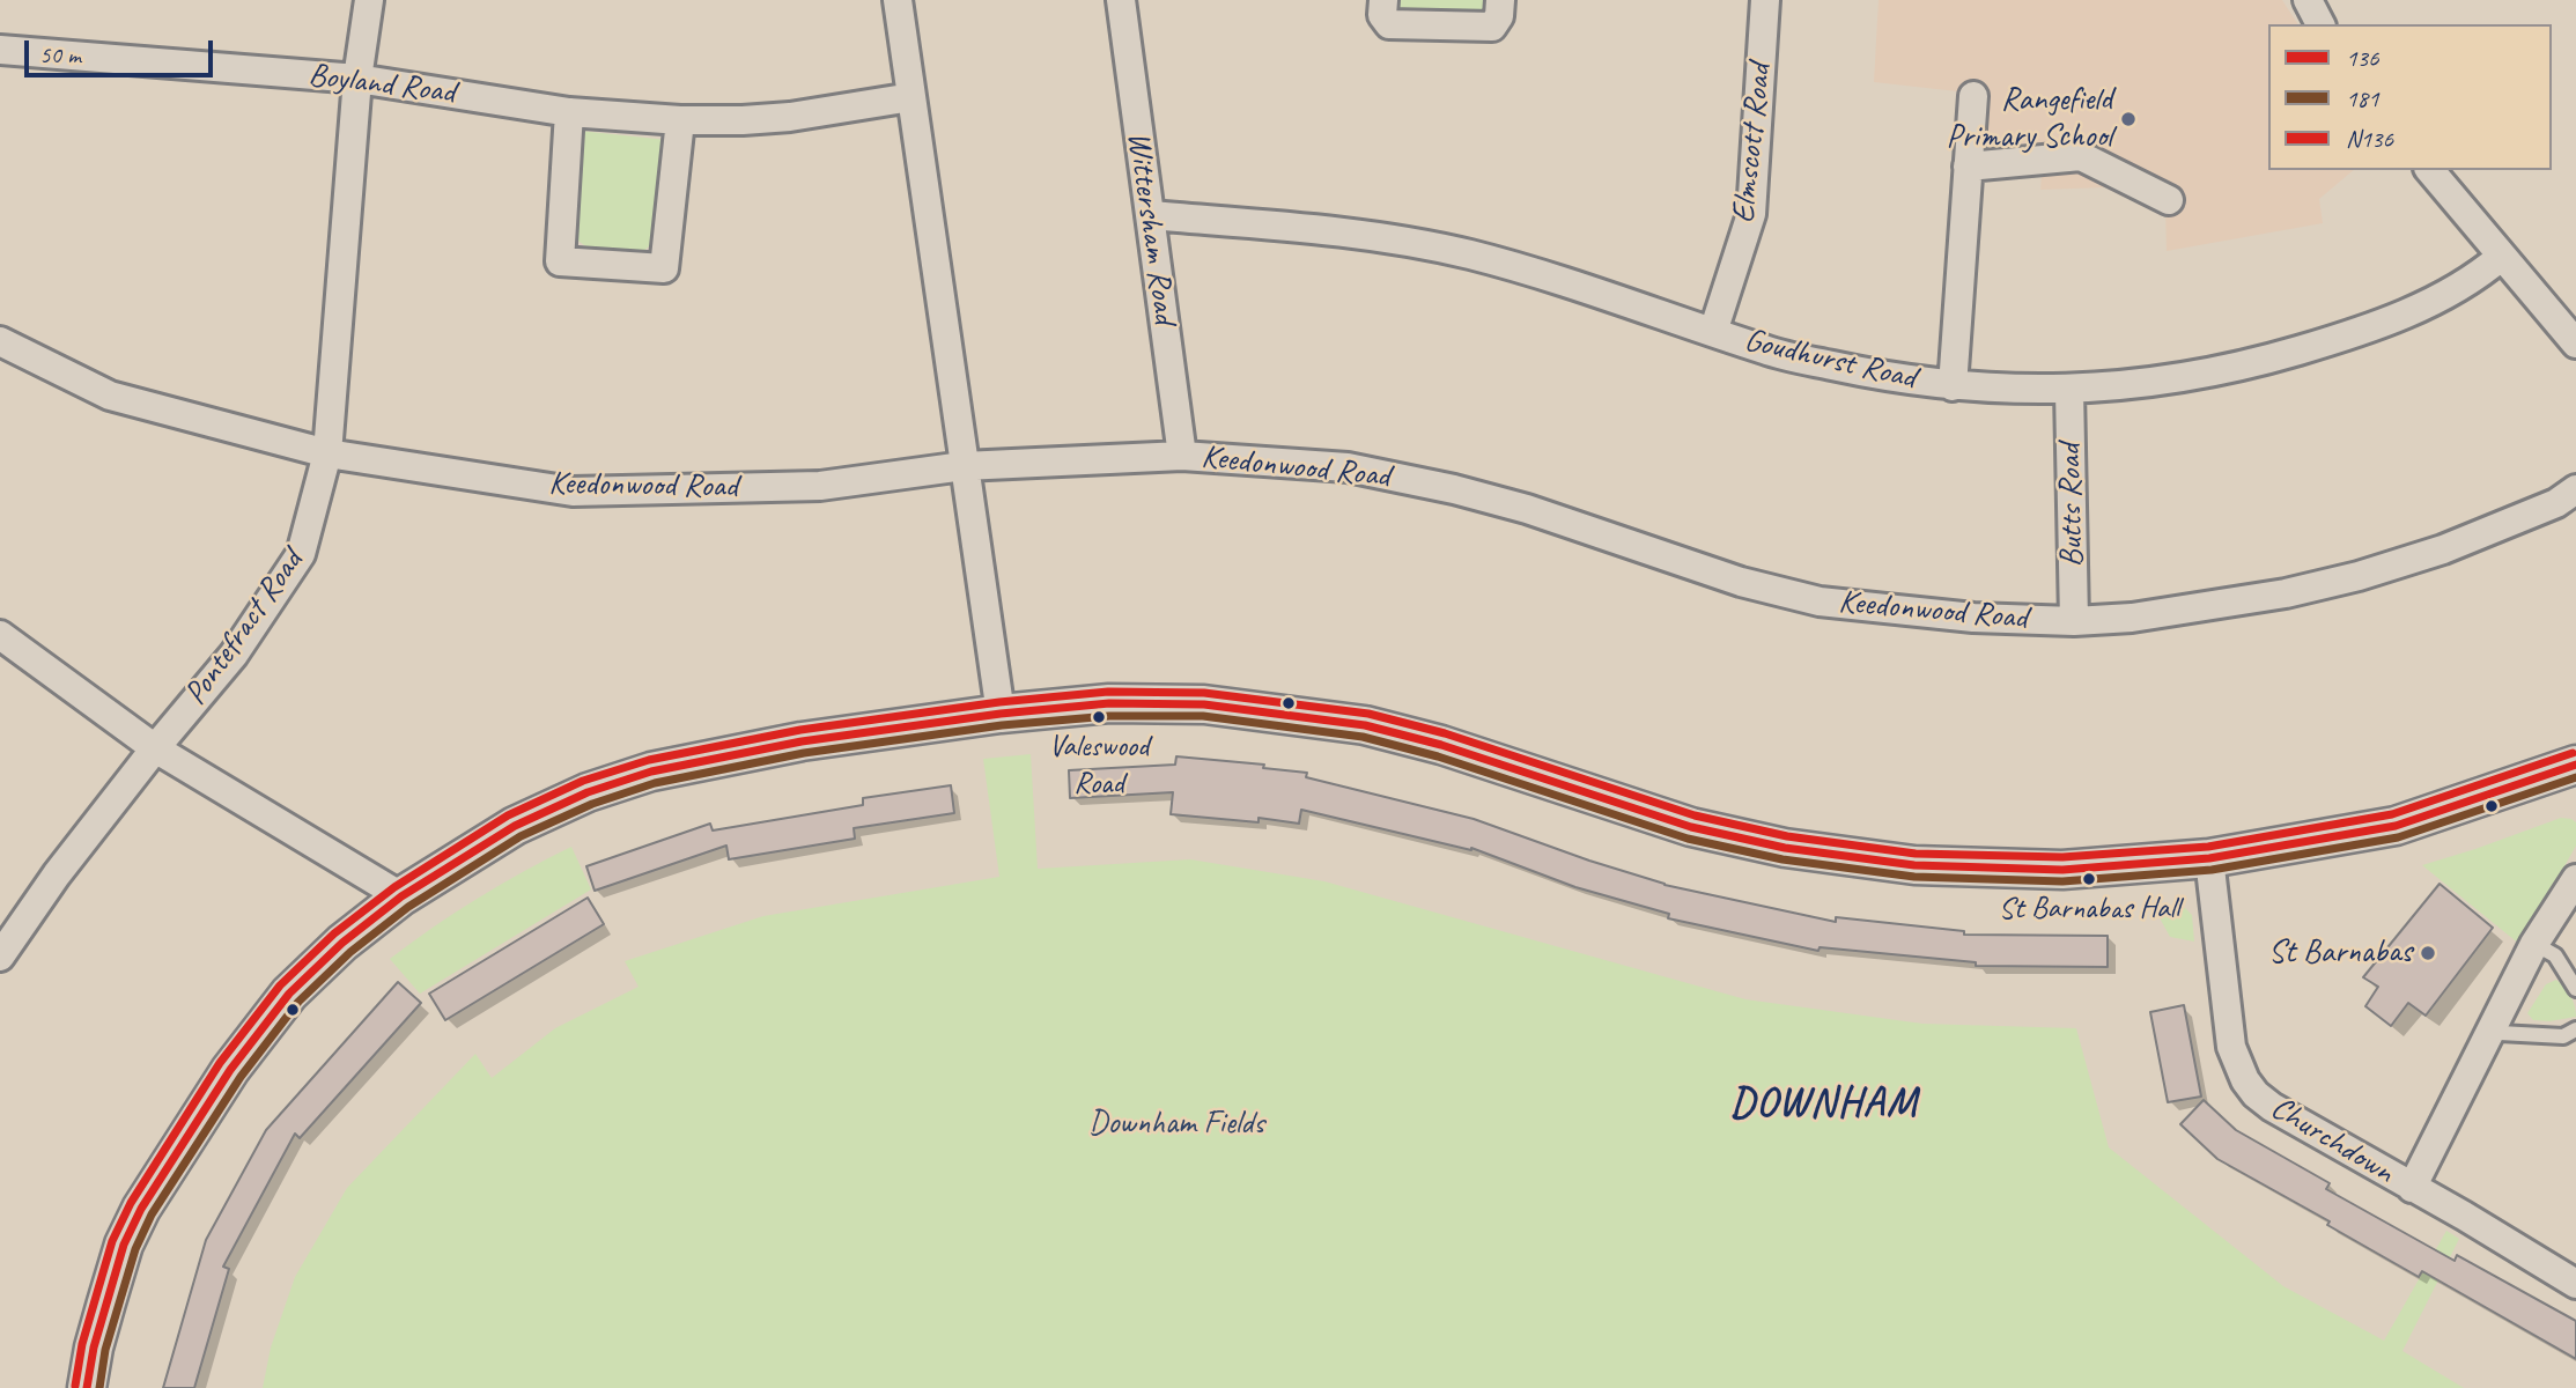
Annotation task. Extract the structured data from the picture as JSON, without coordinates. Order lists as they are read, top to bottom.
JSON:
{
  "streets": {
    "street": [
      "Boyland Road",
      "Elmscott Road",
      "Wittersham Road",
      "Goudhurst Road",
      "Keedonwood Road",
      "Butts Road",
      "Pontefract Road",
      "Churchdown"
    ]
  },
  "crossings": [
    ["Boyland Road", "Pontefract Road"],
    ["Elmscott Road", "Goudhurst Road"],
    ["Wittersham Road", "Goudhurst Road"],
    ["Wittersham Road", "Keedonwood Road"],
    ["Goudhurst Road", "Butts Road"],
    ["Keedonwood Road", "Butts Road"],
    ["Keedonwood Road", "Pontefract Road"]
  ],
  "districts": ["DOWNHAM"],
  "parks": ["Downham Fields"],
  "places": [
    "Rangefield Primary School",
    "Valeswood Road",
    "St Barnabas Hall",
    "St Barnabas"
  ],
  "lines": ["transit line N136", "transit line 136", "transit line 181"],
  "legend": ["136", "181", "N136"],
  "scale_bar": "50 m"
}
